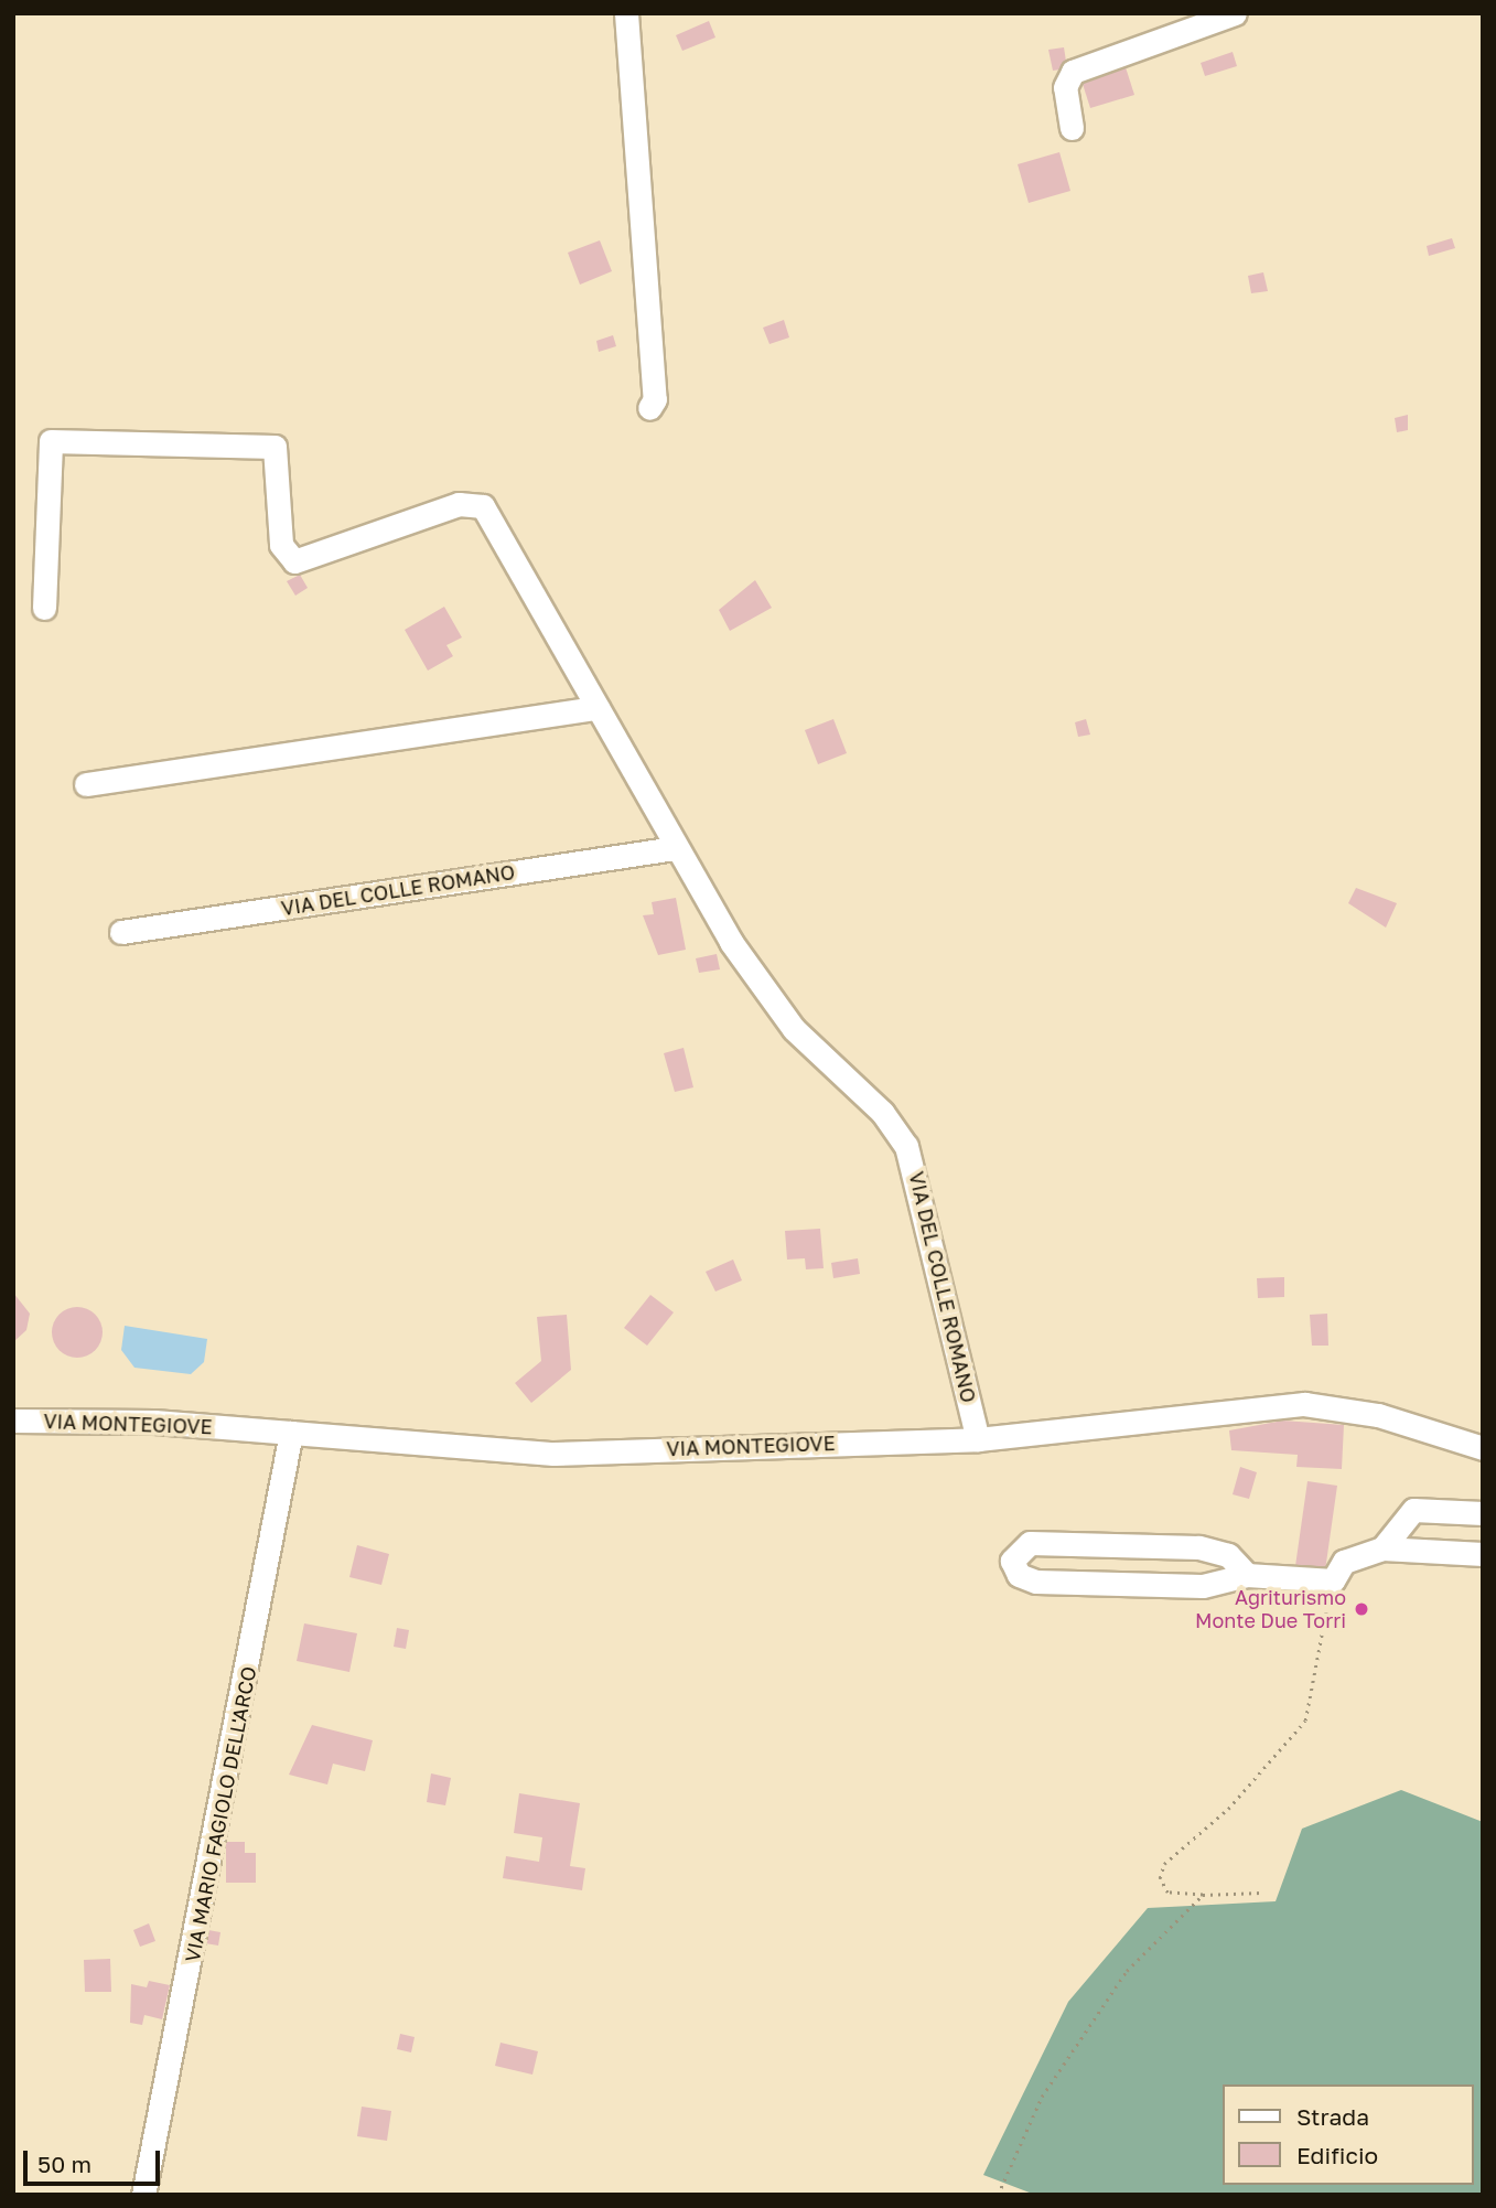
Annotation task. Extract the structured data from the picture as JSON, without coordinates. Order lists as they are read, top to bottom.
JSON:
{
  "streets": {
    "street": ["VIA DEL COLLE ROMANO", "VIA MONTEGIOVE", "VIA MARIO FAGIOLO DELL'ARCO"]
  },
  "crossings": [
    ["VIA DEL COLLE ROMANO", "VIA MONTEGIOVE"],
    ["VIA MONTEGIOVE", "VIA MARIO FAGIOLO DELL'ARCO"]
  ],
  "places": ["Agriturismo Monte Due Torri"],
  "legend": ["Strada", "Edificio"],
  "scale_bar": "50 m"
}
